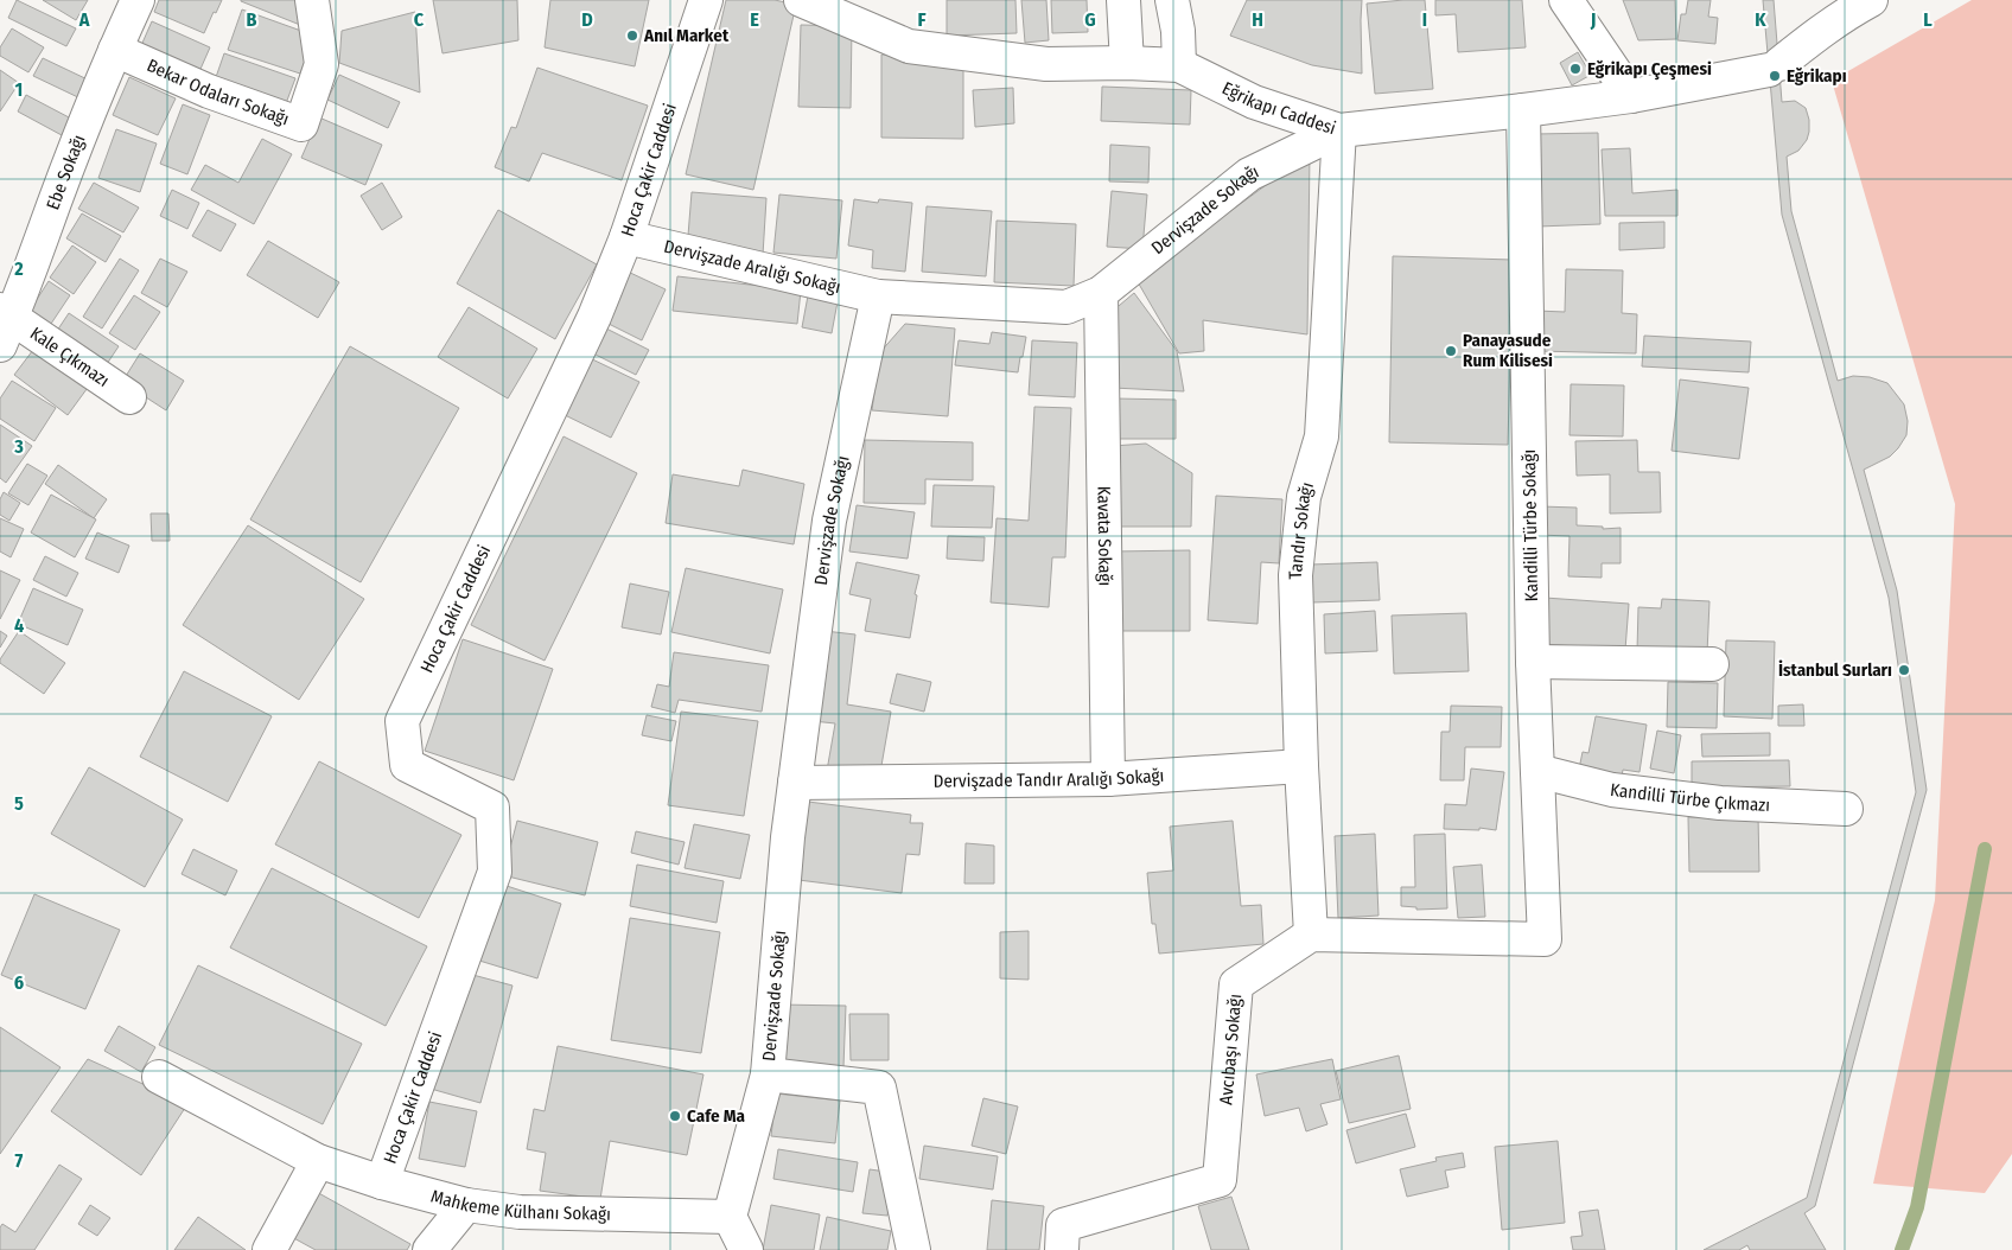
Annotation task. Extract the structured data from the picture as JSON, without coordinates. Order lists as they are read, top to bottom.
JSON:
{
  "streets": {
    "street": [
      "Bekar Odaları Sokağı",
      "Eğrikapı Caddesi",
      "Hoca Çakir Caddesi",
      "Ebe Sokağı",
      "Dervişzade Sokağı",
      "Dervişzade Aralığı Sokağı",
      "Kale Çıkmazı",
      "Kandilli Türbe Sokağı",
      "Tandır Sokağı",
      "Kavata Sokağı",
      "Dervişzade Tandır Aralığı Sokağı",
      "Kandilli Türbe Çıkmazı",
      "Avcıbaşı Sokağı",
      "Mahkeme Külhanı Sokağı"
    ]
  },
  "crossings": [
    ["Bekar Odaları Sokağı", "Ebe Sokağı"],
    ["Eğrikapı Caddesi", "Dervişzade Sokağı"],
    ["Eğrikapı Caddesi", "Kandilli Türbe Sokağı"],
    ["Eğrikapı Caddesi", "Tandır Sokağı"],
    ["Hoca Çakir Caddesi", "Dervişzade Aralığı Sokağı"],
    ["Hoca Çakir Caddesi", "Mahkeme Külhanı Sokağı"],
    ["Ebe Sokağı", "Kale Çıkmazı"],
    ["Dervişzade Sokağı", "Dervişzade Aralığı Sokağı"],
    ["Dervişzade Sokağı", "Tandır Sokağı"],
    ["Dervişzade Sokağı", "Kavata Sokağı"],
    ["Dervişzade Sokağı", "Dervişzade Tandır Aralığı Sokağı"],
    ["Dervişzade Sokağı", "Mahkeme Külhanı Sokağı"],
    ["Kandilli Türbe Sokağı", "Tandır Sokağı"],
    ["Kandilli Türbe Sokağı", "Kandilli Türbe Çıkmazı"],
    ["Kandilli Türbe Sokağı", "Avcıbaşı Sokağı"],
    ["Tandır Sokağı", "Dervişzade Tandır Aralığı Sokağı"],
    ["Tandır Sokağı", "Avcıbaşı Sokağı"],
    ["Kavata Sokağı", "Dervişzade Tandır Aralığı Sokağı"]
  ],
  "places": [
    "Anıl Market",
    "Eğrikapı Çeşmesi",
    "Eğrikapı",
    "Panayasude Rum Kilisesi",
    "İstanbul Surları",
    "Cafe Ma"
  ],
  "grid": {
    "columns": [
      "A",
      "B",
      "C",
      "D",
      "E",
      "F",
      "G",
      "H",
      "I",
      "J",
      "K",
      "L"
    ],
    "rows": [
      "1",
      "2",
      "3",
      "4",
      "5",
      "6",
      "7"
    ]
  }
}
